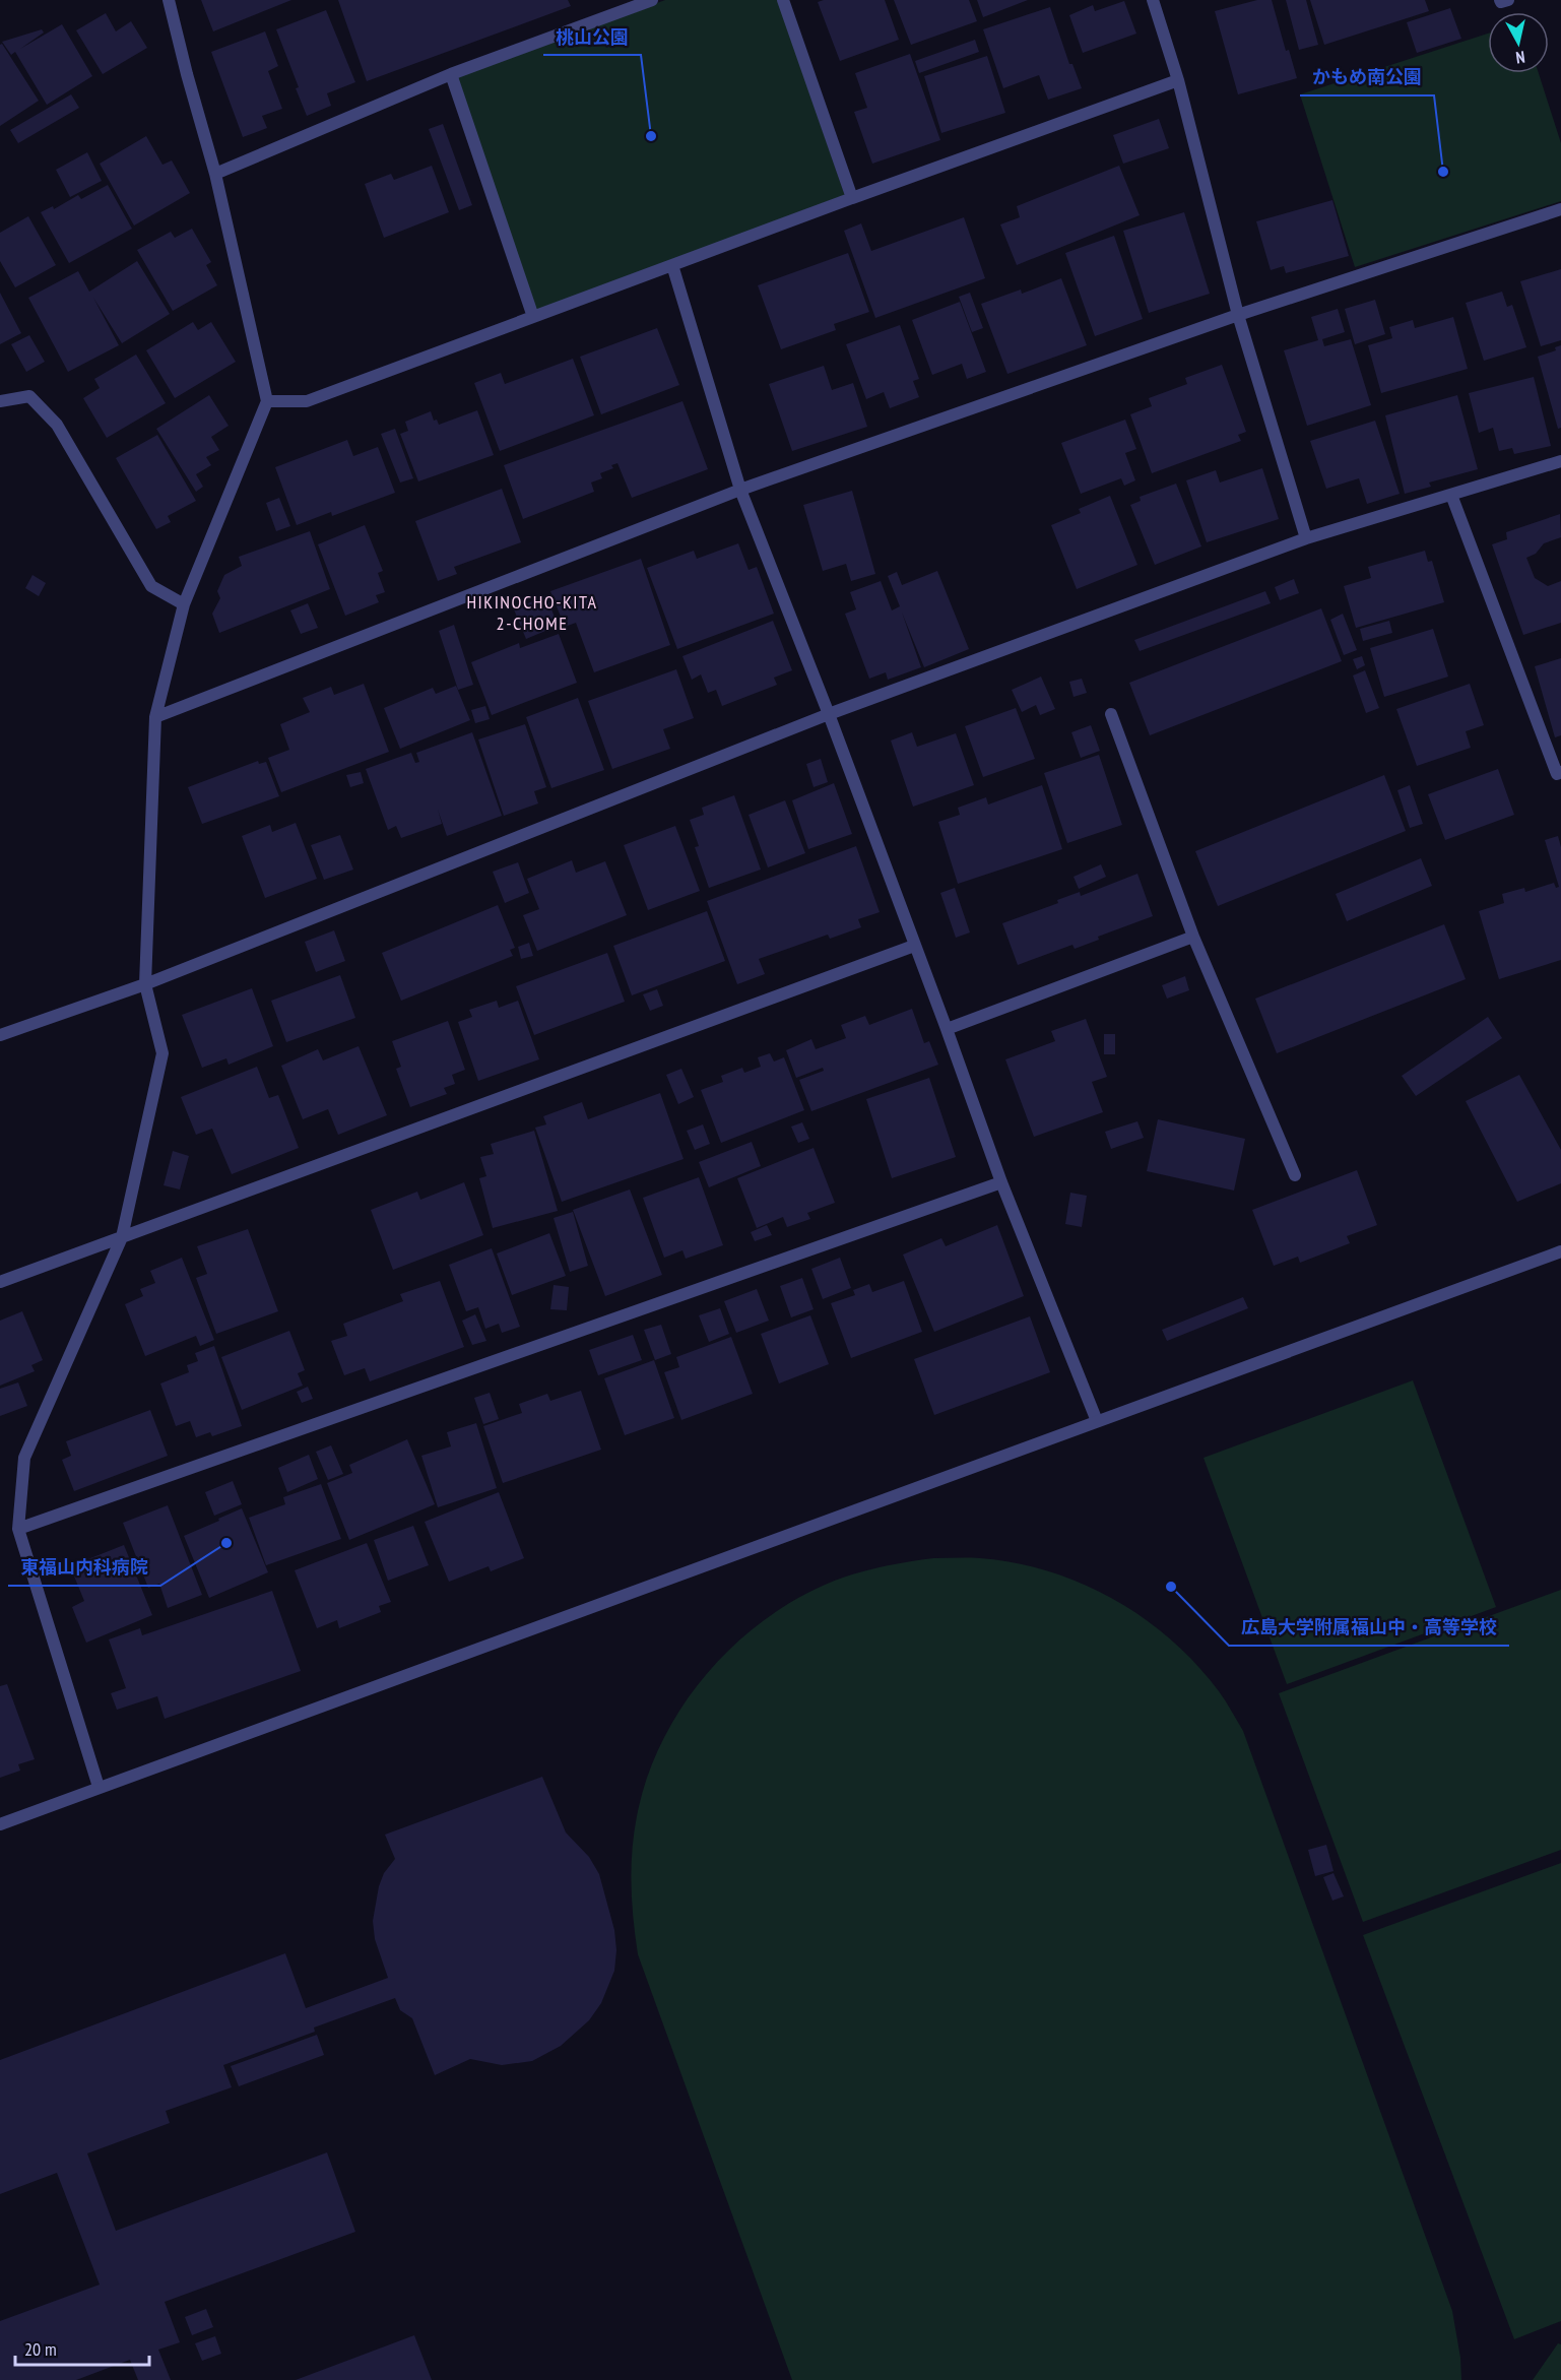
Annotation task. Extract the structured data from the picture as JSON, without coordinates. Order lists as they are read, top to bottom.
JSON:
{
  "districts": ["HIKINOCHO-KITA 2-CHOME"],
  "places": [
    "桃山公園",
    "かもめ南公園",
    "東福山内科病院",
    "広島大学附属福山中・高等学校"
  ],
  "scale_bar": "20 m",
  "north": "bottom"
}
